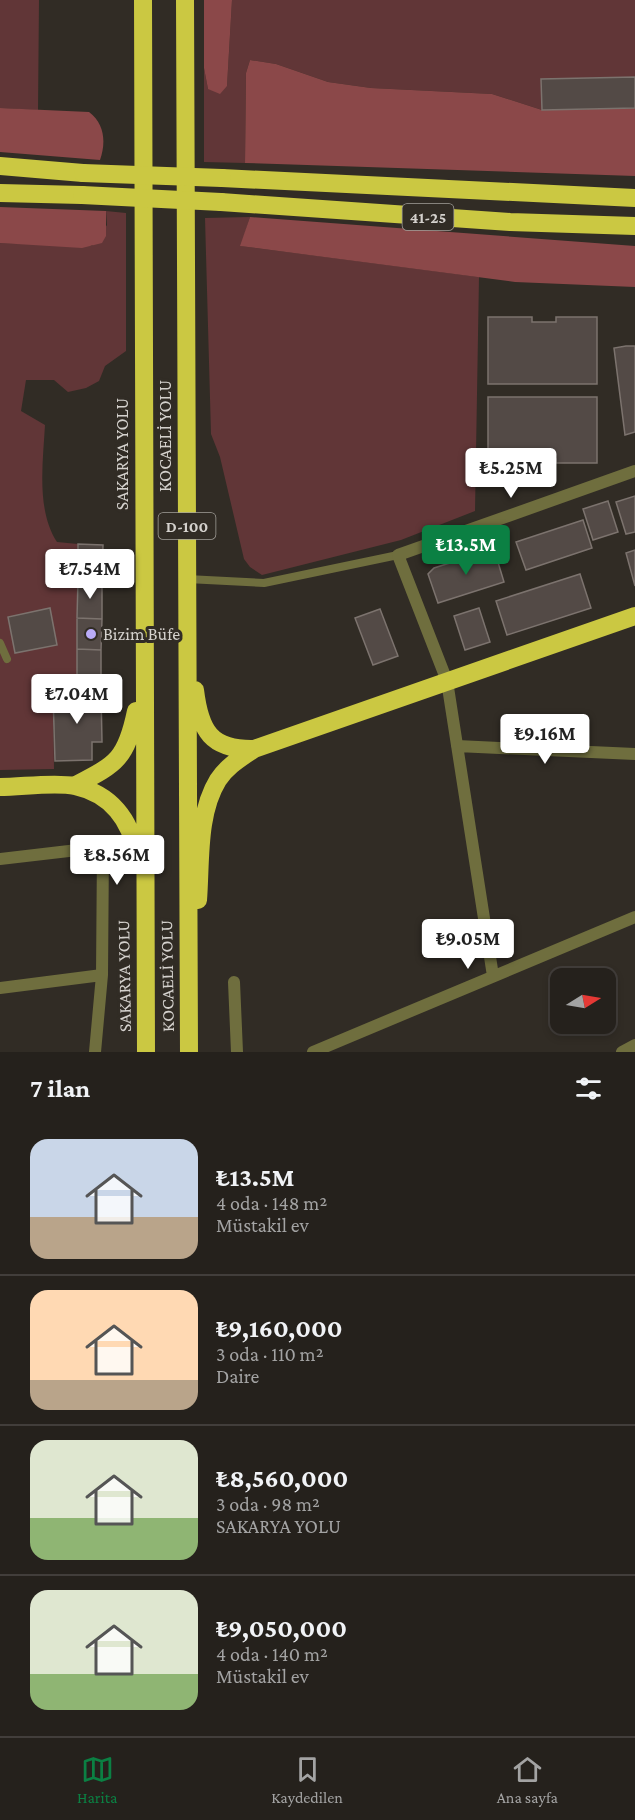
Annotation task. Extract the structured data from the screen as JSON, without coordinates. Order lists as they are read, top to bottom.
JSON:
{
  "streets": {
    "highway": [
      "41-25",
      "KOCAELİ YOLU",
      "SAKARYA YOLU",
      "D-100"
    ]
  },
  "places": ["Bizim Büfe"],
  "north": "right",
  "page": {
    "price": [
      "₺5.25M",
      "₺13.5M",
      "₺7.54M",
      "₺7.04M",
      "₺9.16M",
      "₺8.56M",
      "₺9.05M"
    ],
    "heading": "7 ilan",
    "list": [
      {
        "name": "₺13.5M",
        "note": "4 oda · 148 m² · Müstakil ev"
      },
      {
        "name": "₺9,160,000",
        "note": "3 oda · 110 m² · Daire"
      },
      {
        "name": "₺8,560,000",
        "note": "3 oda · 98 m² · SAKARYA YOLU"
      },
      {
        "name": "₺9,050,000",
        "note": "4 oda · 140 m² · Müstakil ev"
      }
    ],
    "tabs": ["Harita", "Kaydedilen", "Ana sayfa"]
  }
}
